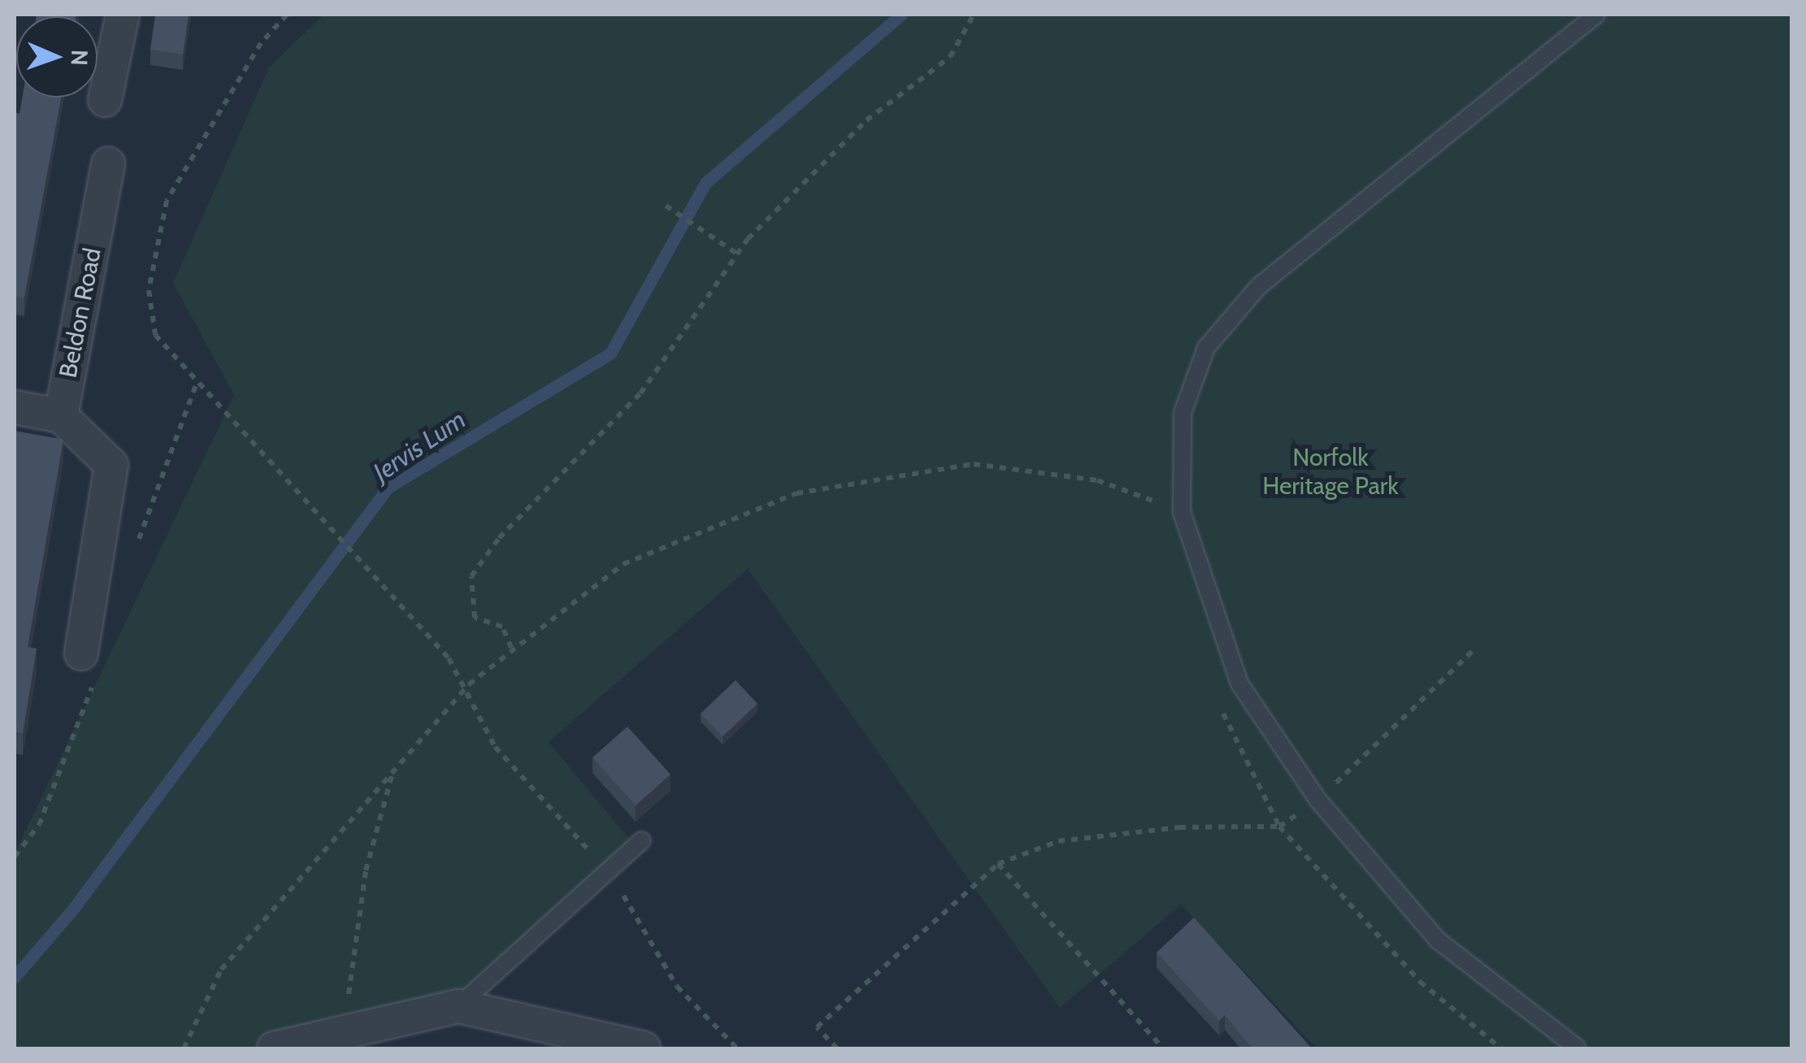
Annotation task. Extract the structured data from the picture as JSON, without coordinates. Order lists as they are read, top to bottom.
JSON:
{
  "streets": {
    "street": ["Beldon Road"]
  },
  "water": ["Jervis Lum"],
  "parks": ["Norfolk Heritage Park"],
  "north": "right"
}
